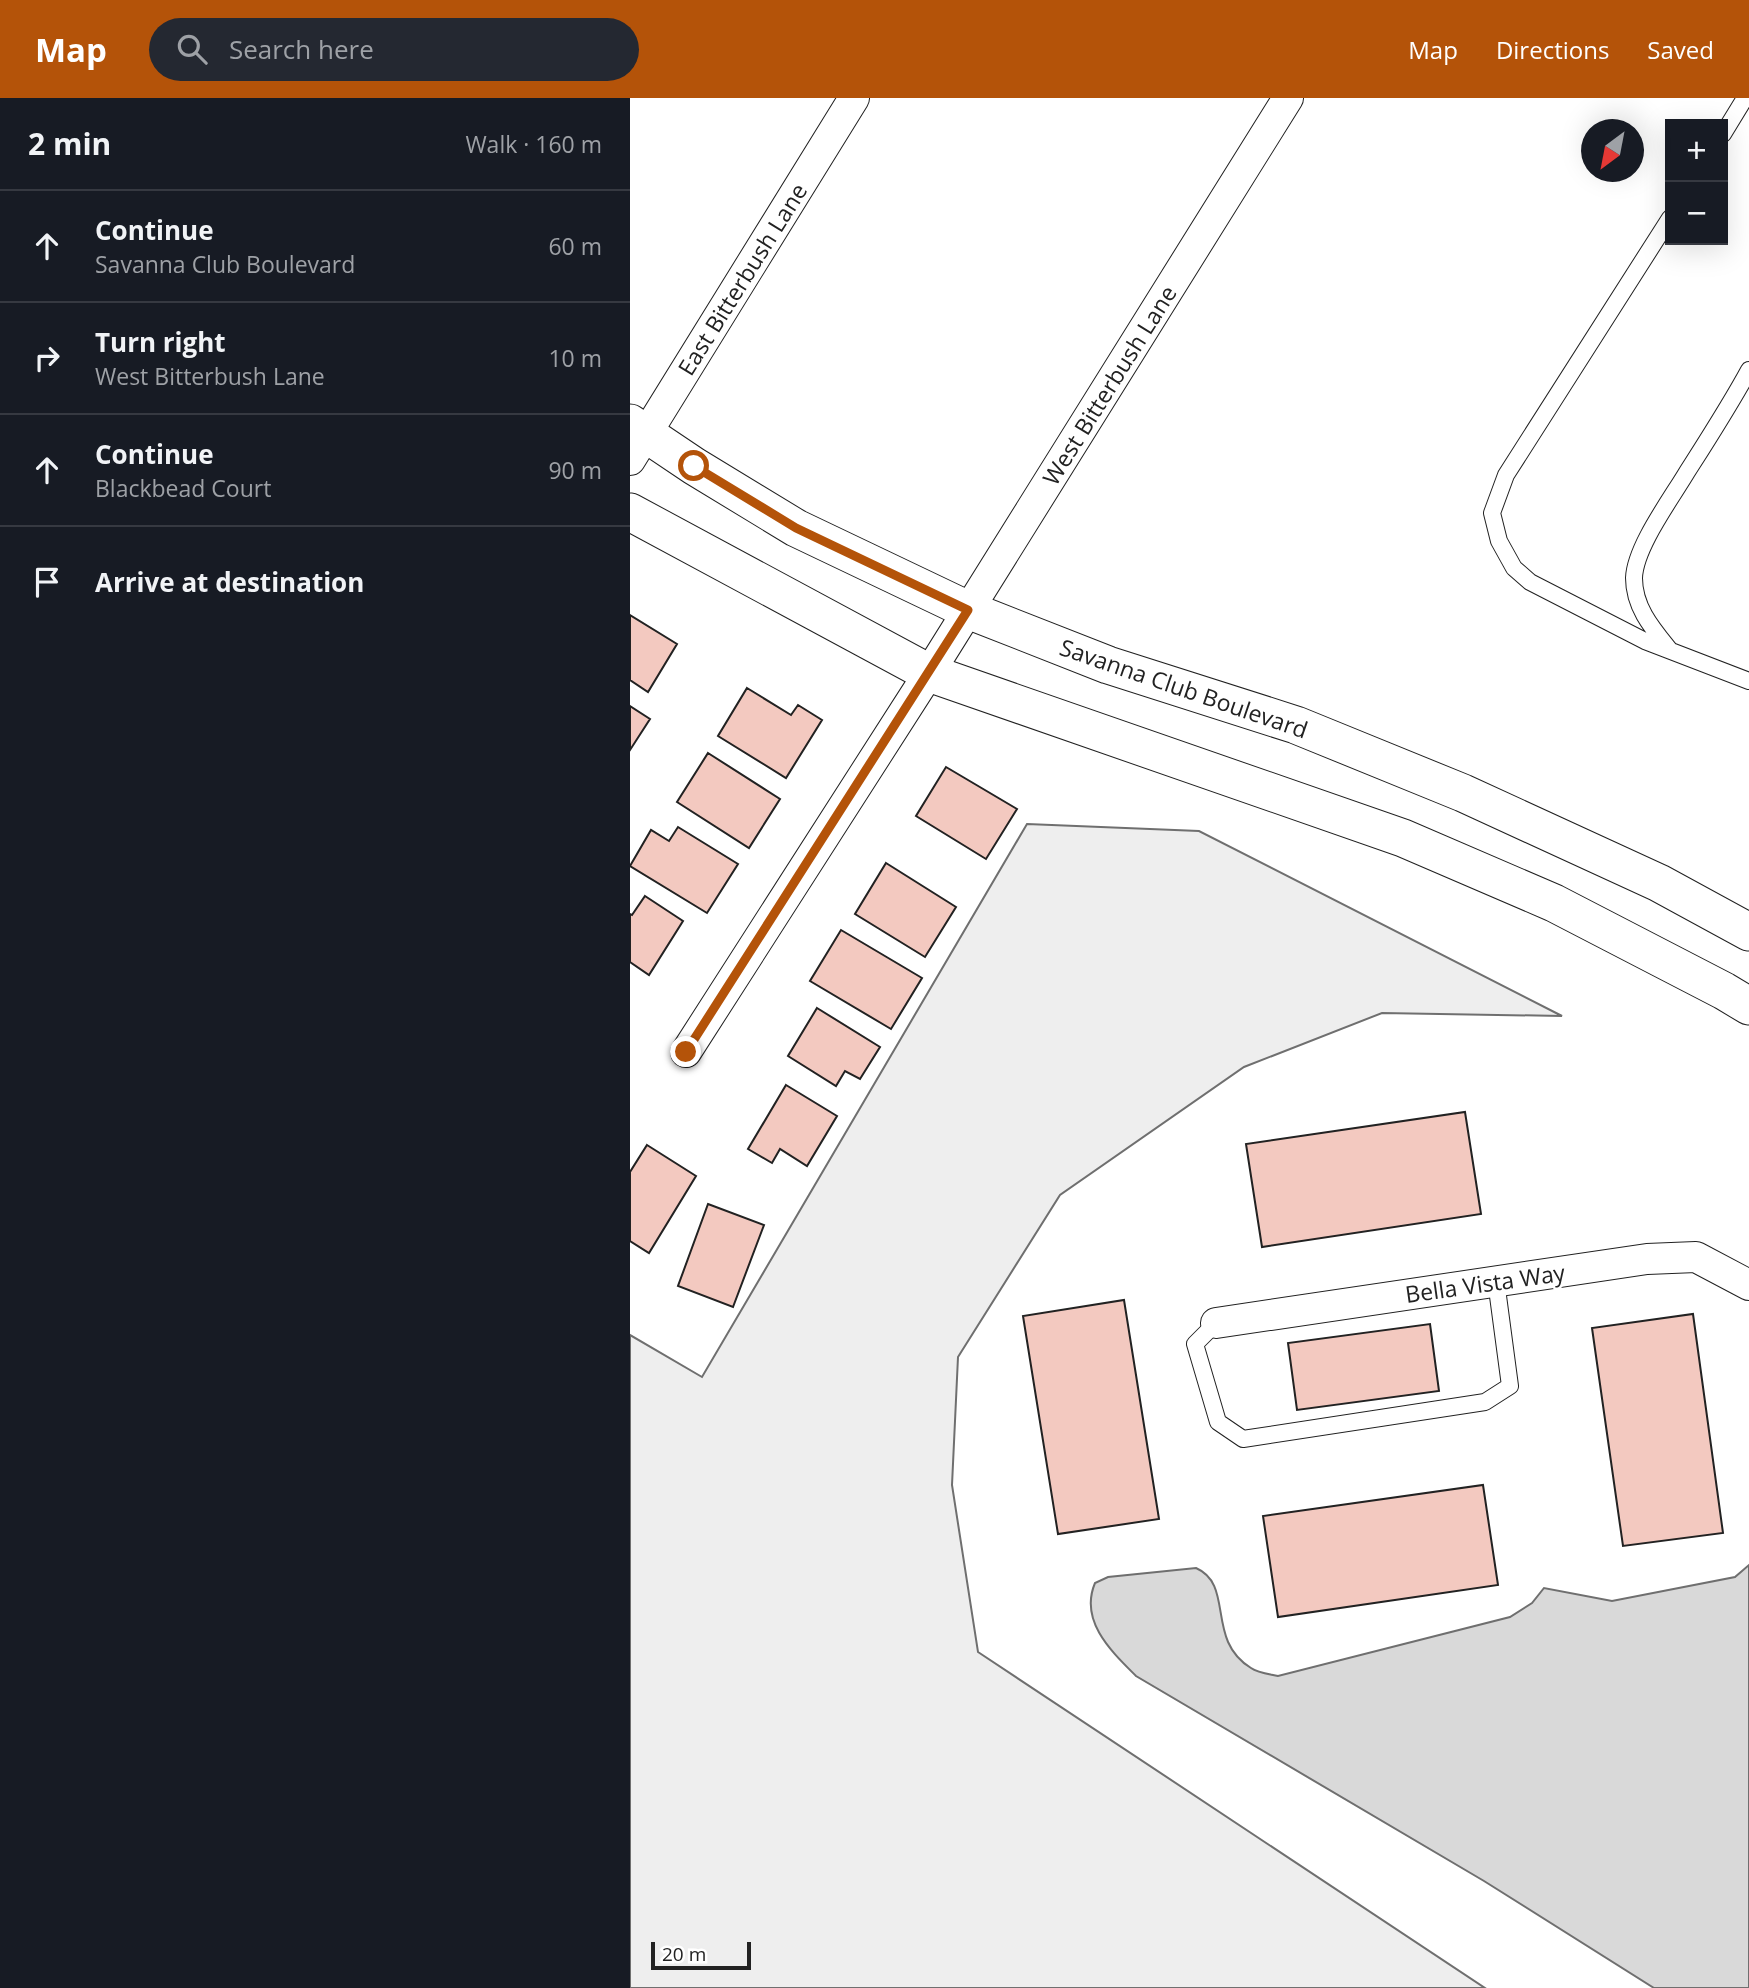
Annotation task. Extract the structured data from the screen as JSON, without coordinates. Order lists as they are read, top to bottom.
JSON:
{
  "streets": {
    "street": [
      "East Bitterbush Lane",
      "West Bitterbush Lane",
      "Savanna Club Boulevard",
      "Bella Vista Way"
    ]
  },
  "crossings": [
    ["East Bitterbush Lane", "Savanna Club Boulevard"],
    ["West Bitterbush Lane", "Savanna Club Boulevard"]
  ],
  "scale_bar": "20 m",
  "north": "bottom left",
  "page": {
    "header": "Map",
    "search": "Search here",
    "nav": ["Map", "Directions", "Saved"],
    "heading": ["2 min", "Walk · 160 m"],
    "map_buttons": ["+", "−"],
    "list": [
      ["Continue", "Savanna Club Boulevard", "60 m"],
      ["Turn right", "West Bitterbush Lane", "10 m"],
      ["Continue", "Blackbead Court", "90 m"],
      "Arrive at destination"
    ],
    "scale": "20 m"
  }
}
